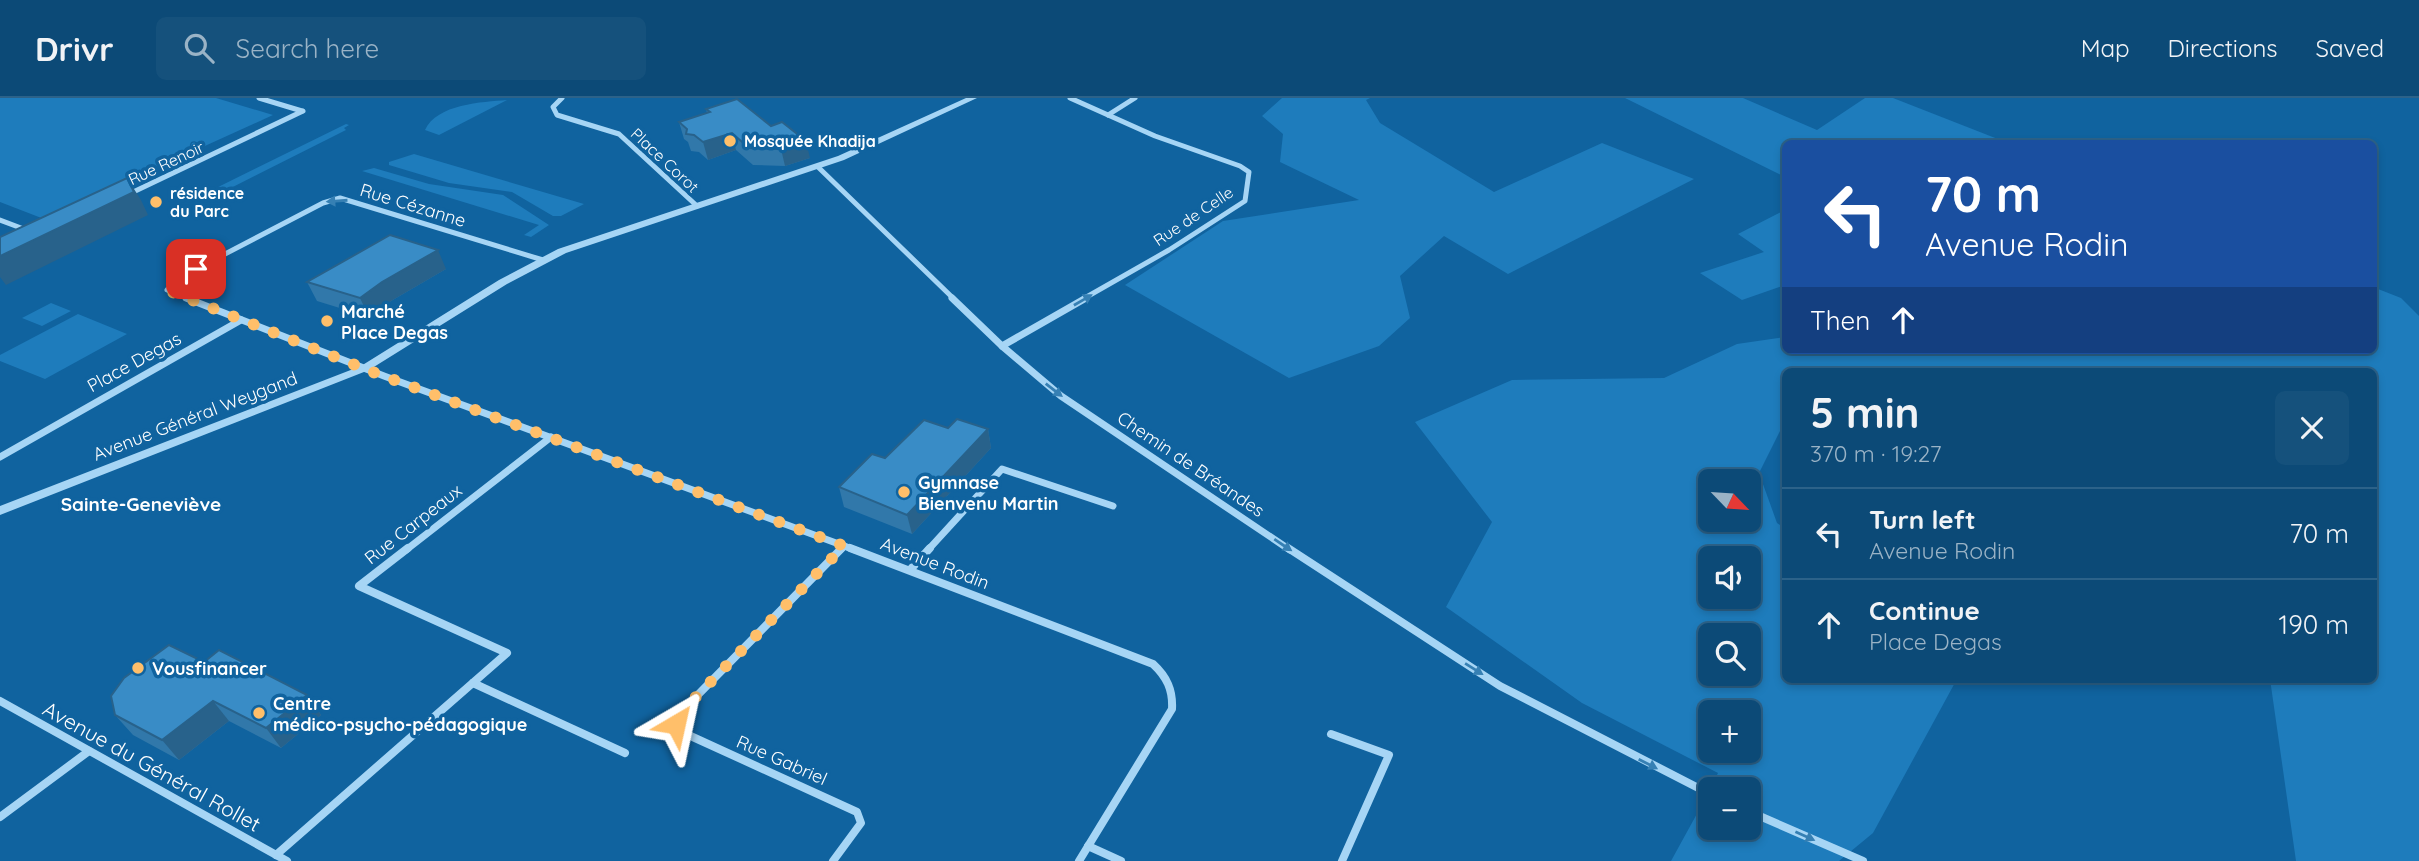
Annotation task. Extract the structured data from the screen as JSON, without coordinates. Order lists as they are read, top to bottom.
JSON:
{
  "streets": {
    "street": [
      "Place Corot",
      "Rue Renoir",
      "Rue Cézanne",
      "Rue de Celle",
      "Place Degas",
      "Avenue Général Weygand",
      "Chemin de Bréandes",
      "Rue Carpeaux",
      "Avenue Rodin",
      "Rue Gabriel",
      "Avenue du Général Rollet"
    ]
  },
  "crossings": [
    ["Place Corot", "Avenue Général Weygand"],
    ["Rue Cézanne", "Place Degas"],
    ["Rue Cézanne", "Avenue Général Weygand"],
    ["Rue de Celle", "Chemin de Bréandes"],
    ["Avenue Général Weygand", "Chemin de Bréandes"],
    ["Avenue Général Weygand", "Avenue Rodin"],
    ["Rue Carpeaux", "Avenue Rodin"],
    ["Rue Carpeaux", "Avenue du Général Rollet"],
    ["Avenue Rodin", "Rue Gabriel"]
  ],
  "one_way": ["Chemin de Bréandes"],
  "districts": ["Sainte-Geneviève"],
  "places": [
    "Mosquée Khadija",
    "résidence du Parc",
    "Marché Place Degas",
    "Gymnase Bienvenu Martin",
    "Vousfinancer",
    "Centre médico-psycho-pédagogique"
  ],
  "north": "bottom right",
  "page": {
    "header": "Drivr",
    "search": "Search here",
    "nav": ["Map", "Directions", "Saved"],
    "turn": ["70 m", "Avenue Rodin"],
    "then": "Then",
    "heading": ["5 min", "370 m · 19:27"],
    "map_buttons": ["+", "−"],
    "list": [
      {
        "name": "Turn left",
        "note": "Avenue Rodin",
        "value": "70 m"
      },
      {
        "name": "Continue",
        "note": "Place Degas",
        "value": "190 m"
      }
    ]
  }
}
